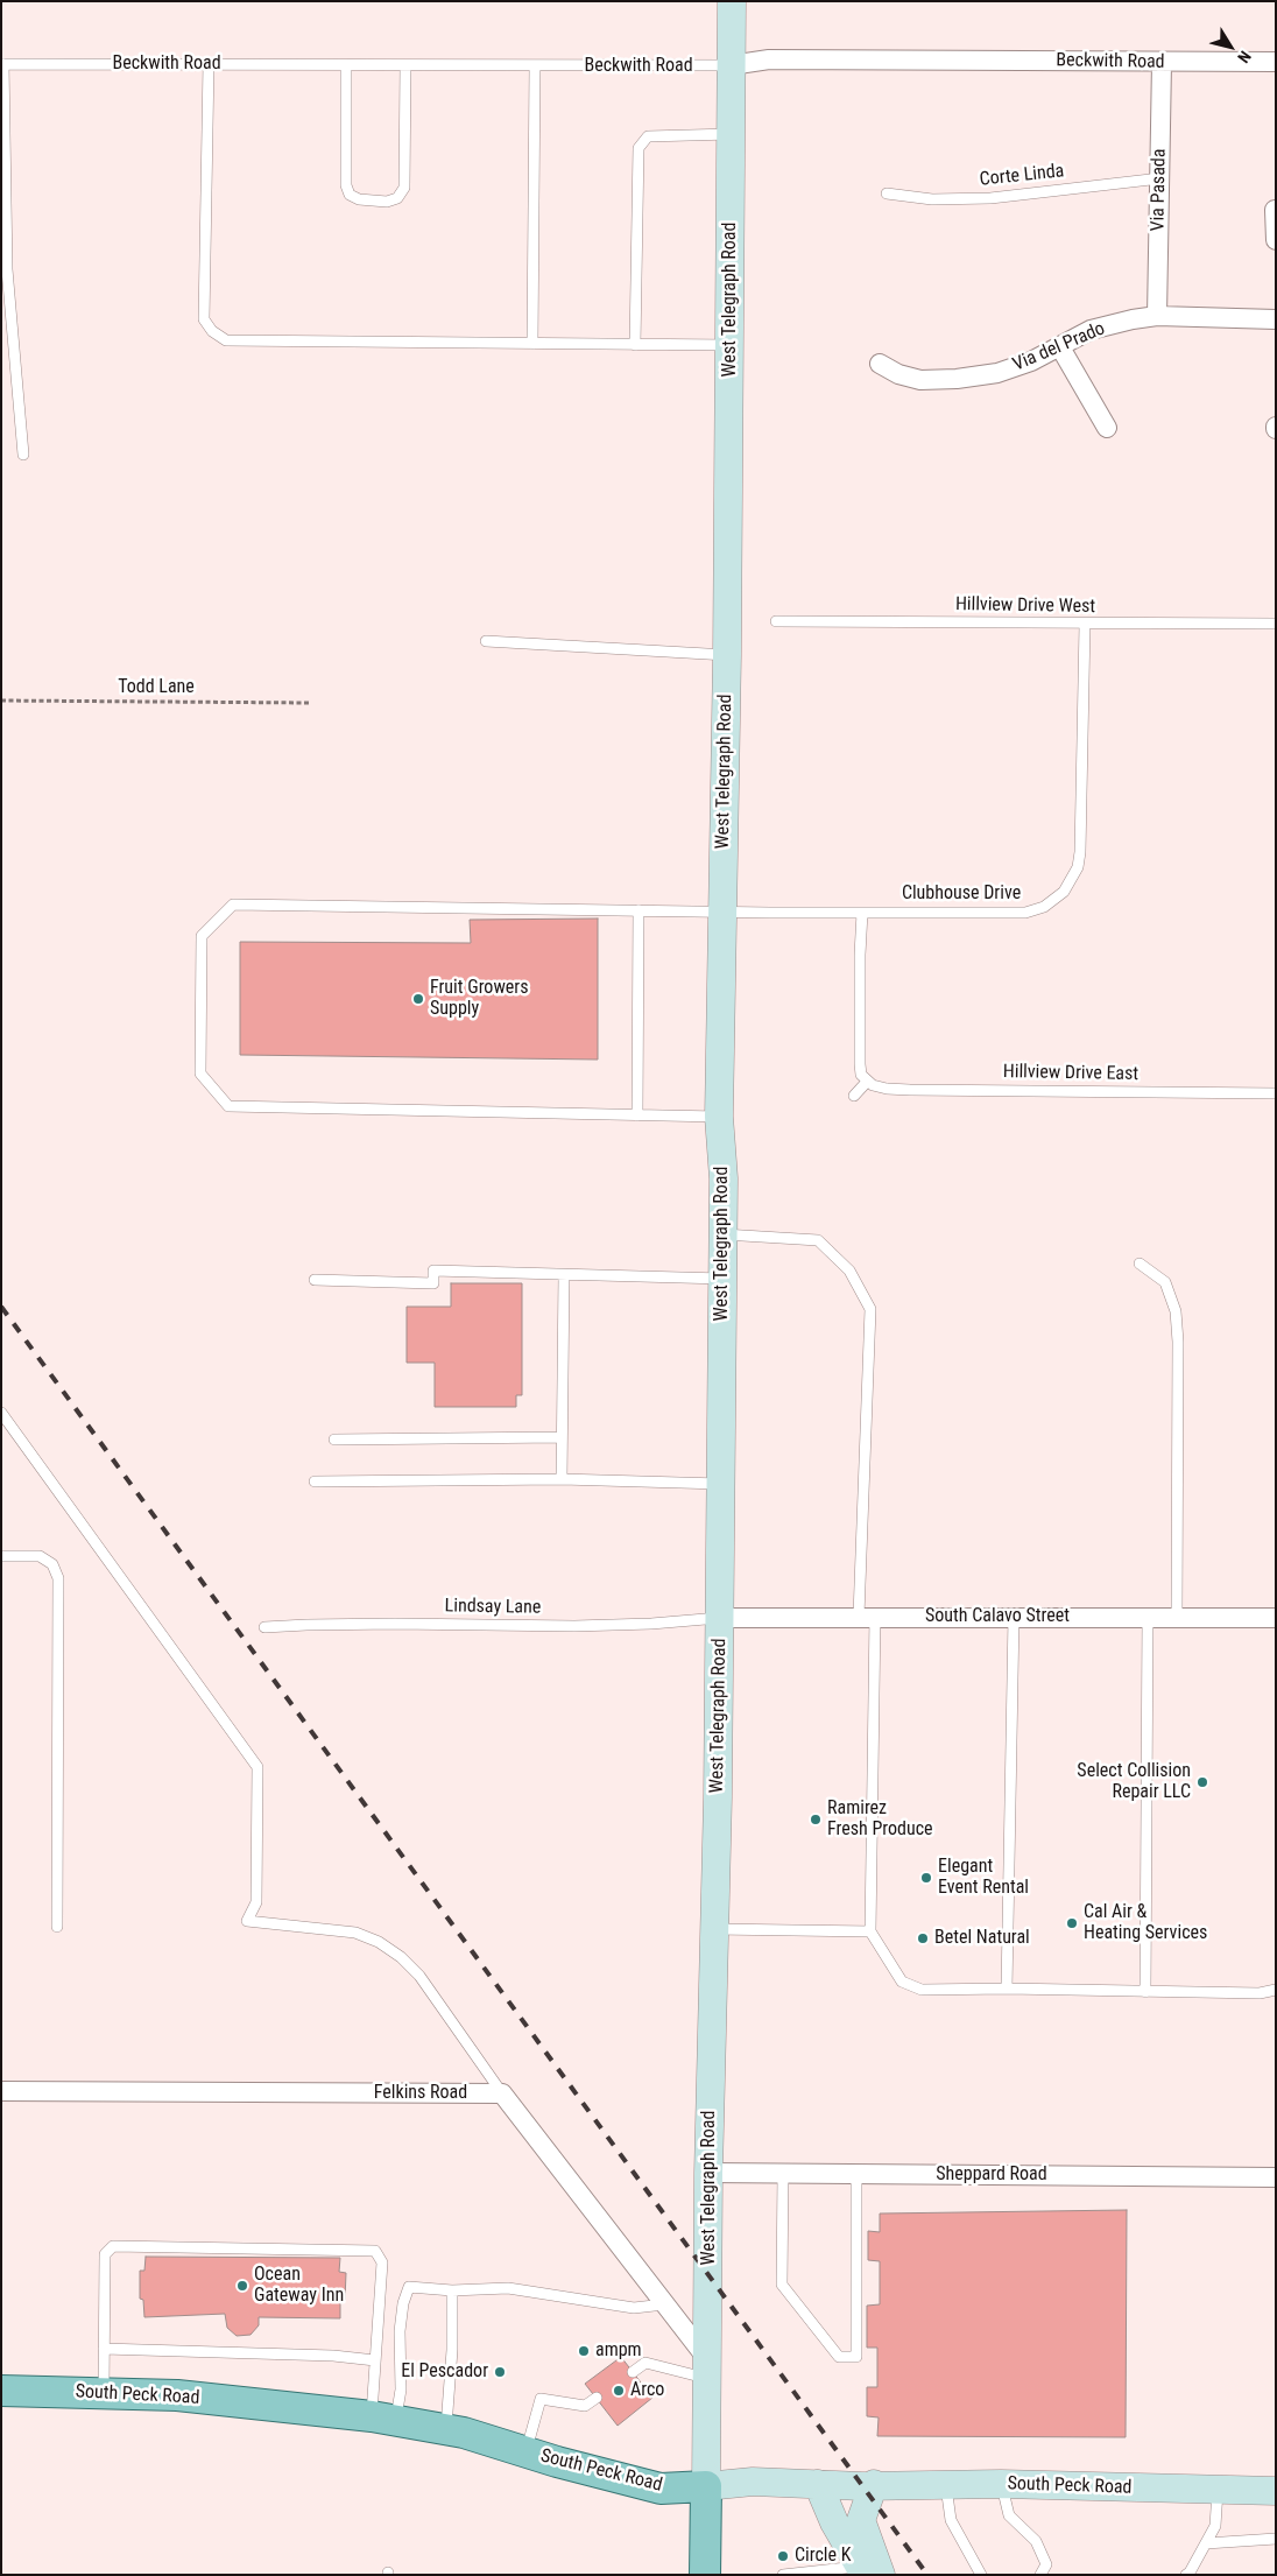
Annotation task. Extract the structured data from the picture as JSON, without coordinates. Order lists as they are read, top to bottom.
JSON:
{
  "streets": {
    "main road": ["West Telegraph Road", "South Peck Road"],
    "street": [
      "Beckwith Road",
      "Via Pasada",
      "Via del Prado",
      "South Calavo Street",
      "Felkins Road",
      "Sheppard Road"
    ],
    "lane": [
      "Corte Linda",
      "Hillview Drive West",
      "Clubhouse Drive",
      "Hillview Drive East",
      "Lindsay Lane"
    ],
    "path": ["Todd Lane"]
  },
  "crossings": [
    ["Beckwith Road", "Via Pasada"],
    ["Beckwith Road", "West Telegraph Road"],
    ["Corte Linda", "Via Pasada"],
    ["Via Pasada", "Via del Prado"],
    ["West Telegraph Road", "Clubhouse Drive"],
    ["West Telegraph Road", "Lindsay Lane"],
    ["West Telegraph Road", "South Calavo Street"],
    ["West Telegraph Road", "Sheppard Road"],
    ["West Telegraph Road", "South Peck Road"],
    ["Hillview Drive West", "Clubhouse Drive"],
    ["Lindsay Lane", "South Calavo Street"]
  ],
  "places": [
    "Fruit Growers Supply",
    "Select Collision Repair LLC",
    "Ramirez Fresh Produce",
    "Elegant Event Rental",
    "Cal Air & Heating Services",
    "Betel Natural",
    "Ocean Gateway Inn",
    "ampm",
    "El Pescador",
    "Arco",
    "Circle K"
  ],
  "north": "bottom right"
}
